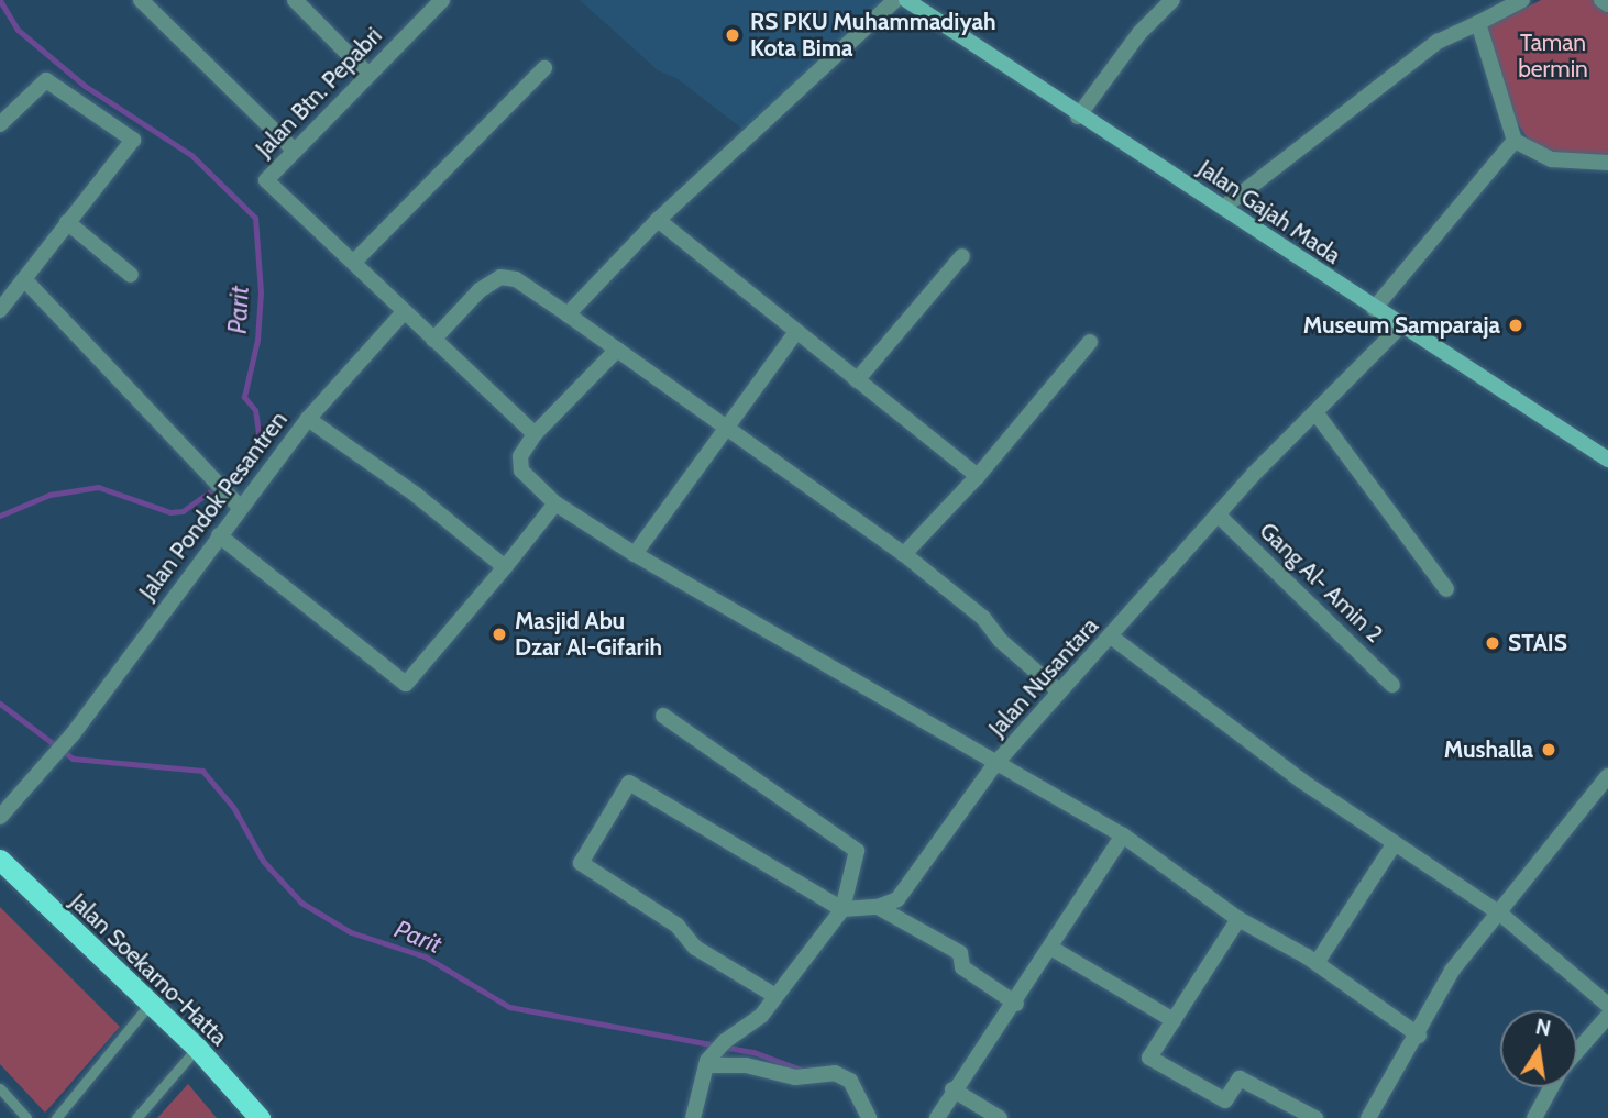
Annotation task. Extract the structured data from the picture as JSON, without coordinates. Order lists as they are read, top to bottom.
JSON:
{
  "streets": {
    "highway": ["Jalan Soekarno-Hatta"],
    "main road": ["Jalan Gajah Mada"],
    "street": [
      "Jalan Btn. Pepabri",
      "Jalan Pondok Pesantren",
      "Gang Al- Amin 2",
      "Jalan Nusantara"
    ]
  },
  "crossings": [
    ["Jalan Btn. Pepabri", "Jalan Pondok Pesantren"],
    ["Jalan Gajah Mada", "Jalan Nusantara"],
    ["Gang Al- Amin 2", "Jalan Nusantara"]
  ],
  "water": ["Parit"],
  "parks": ["Taman bermin"],
  "places": [
    "RS PKU Muhammadiyah Kota Bima",
    "Museum Samparaja",
    "Masjid Abu Dzar Al-Gifarih",
    "STAIS",
    "Mushalla"
  ],
  "north": "top"
}
